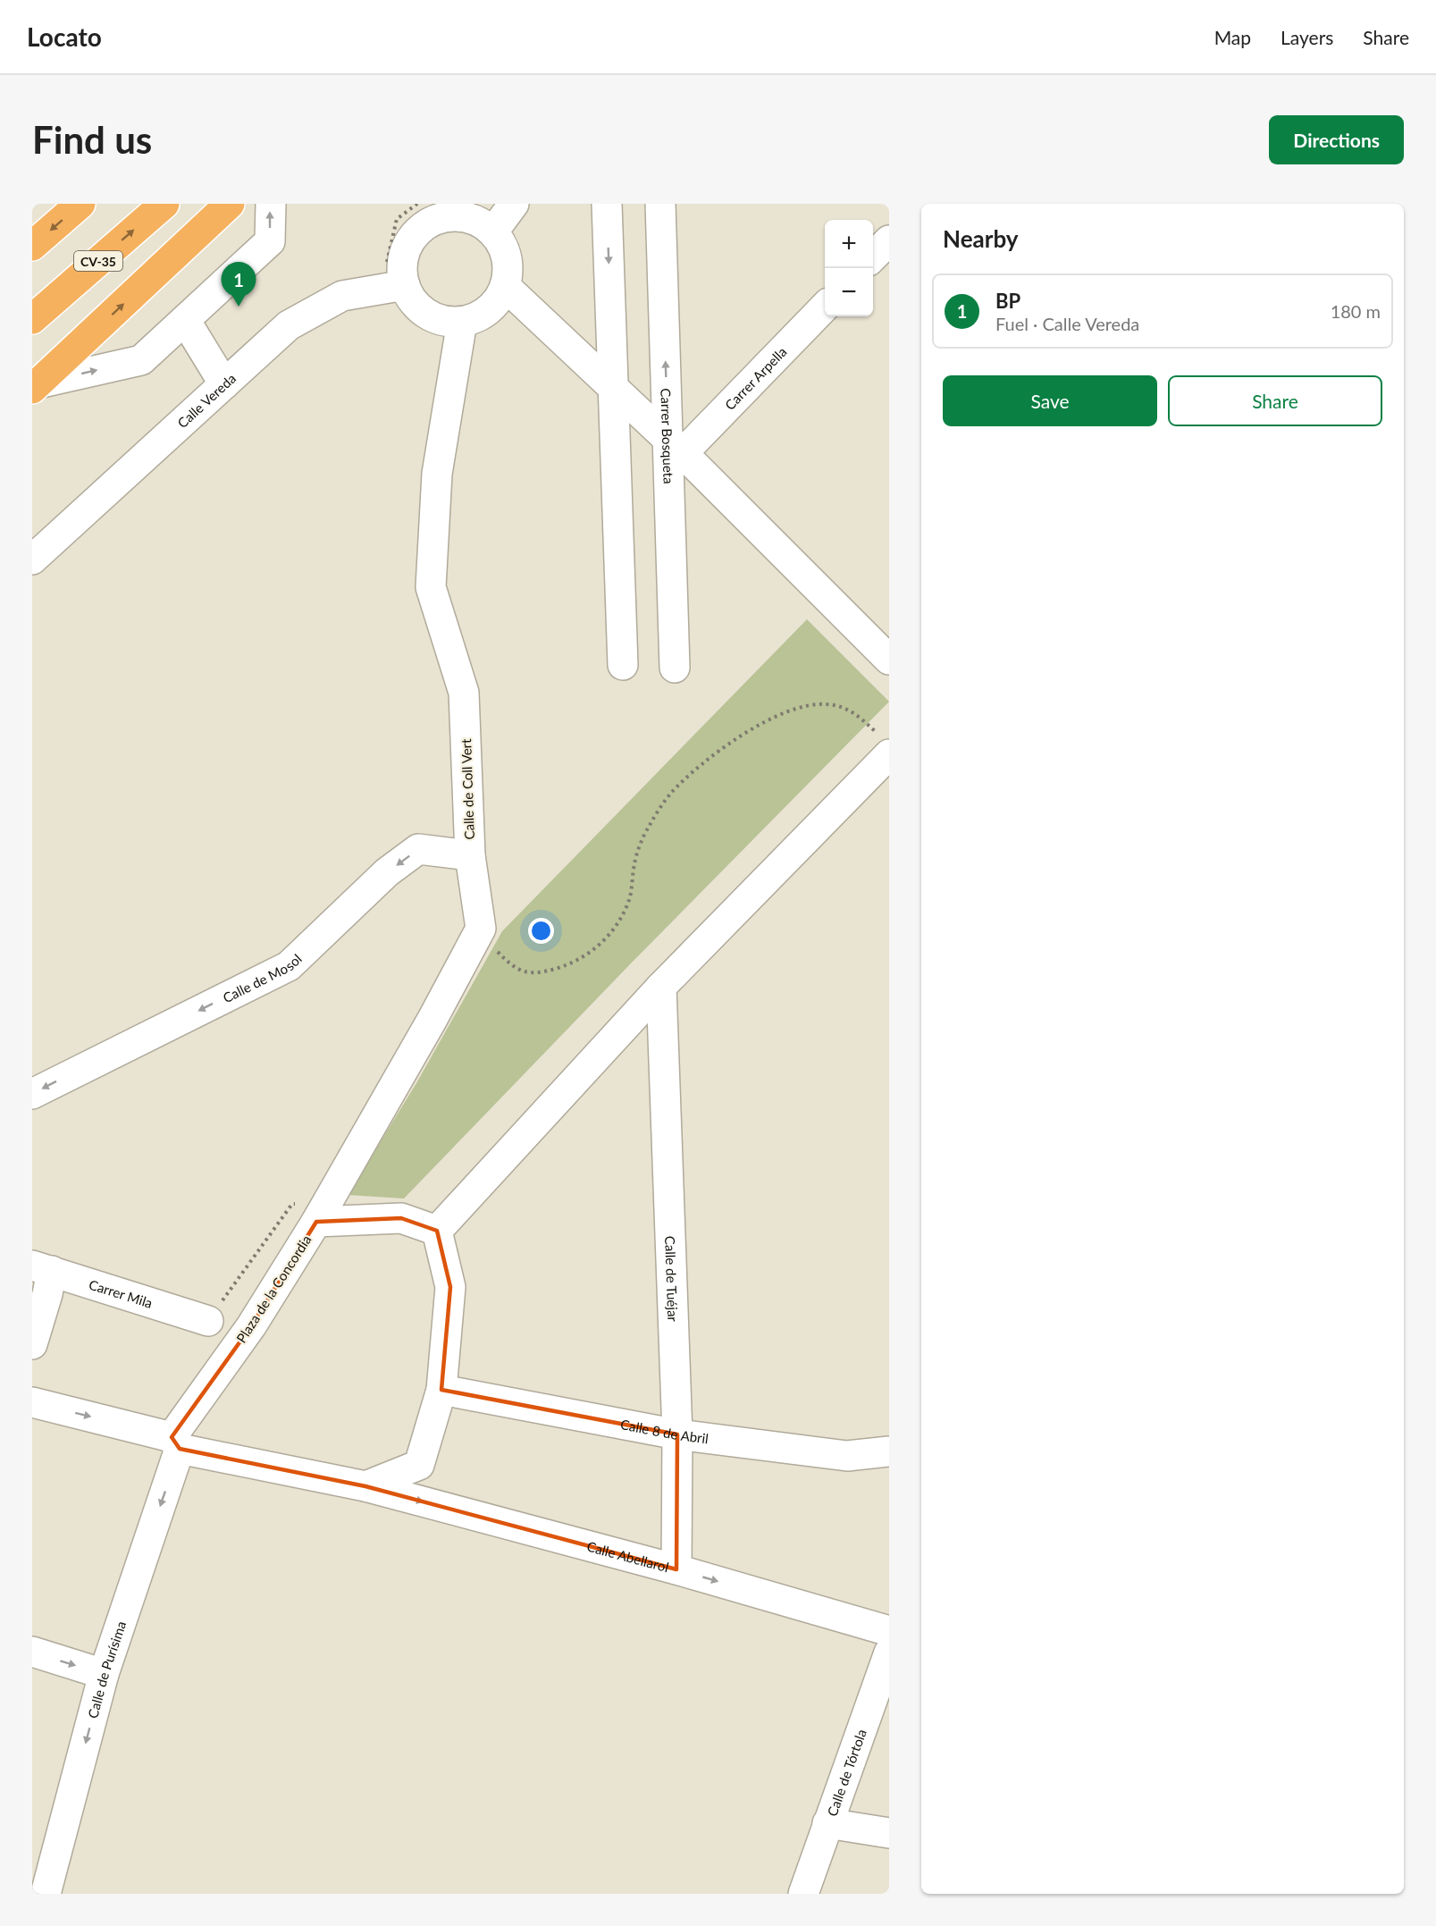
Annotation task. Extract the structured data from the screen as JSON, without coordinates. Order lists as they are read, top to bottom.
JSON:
{
  "streets": {
    "highway": ["CV-35"],
    "street": [
      "Carrer Arpella",
      "Calle Vereda",
      "Carrer Bosqueta",
      "Calle de Coll Vert",
      "Calle de Mosol",
      "Calle de Tuéjar",
      "Plaza de la Concordia",
      "Carrer Mila",
      "Calle 8 de Abril",
      "Calle Abellarol",
      "Calle de Purísima",
      "Calle de Tórtola"
    ]
  },
  "crossings": [
    ["Carrer Arpella", "Carrer Bosqueta"],
    ["Calle Vereda", "Calle de Coll Vert"],
    ["Calle de Coll Vert", "Calle de Mosol"],
    ["Calle de Tuéjar", "Calle 8 de Abril"],
    ["Calle de Tuéjar", "Calle Abellarol"],
    ["Plaza de la Concordia", "Calle de Purísima"]
  ],
  "one_way": ["Calle de Mosol", "Calle Abellarol", "Calle de Purísima"],
  "page": {
    "header": "Locato",
    "nav": ["Map", "Layers", "Share"],
    "buttons": [
      "Directions",
      ["Save", "Share"]
    ],
    "title": "Find us",
    "heading": "Nearby",
    "map_buttons": ["+", "−"],
    "pins": "1",
    "list": [
      {
        "mark": "1",
        "name": "BP",
        "note": "Fuel · Calle Vereda",
        "value": "180 m"
      }
    ]
  }
}
